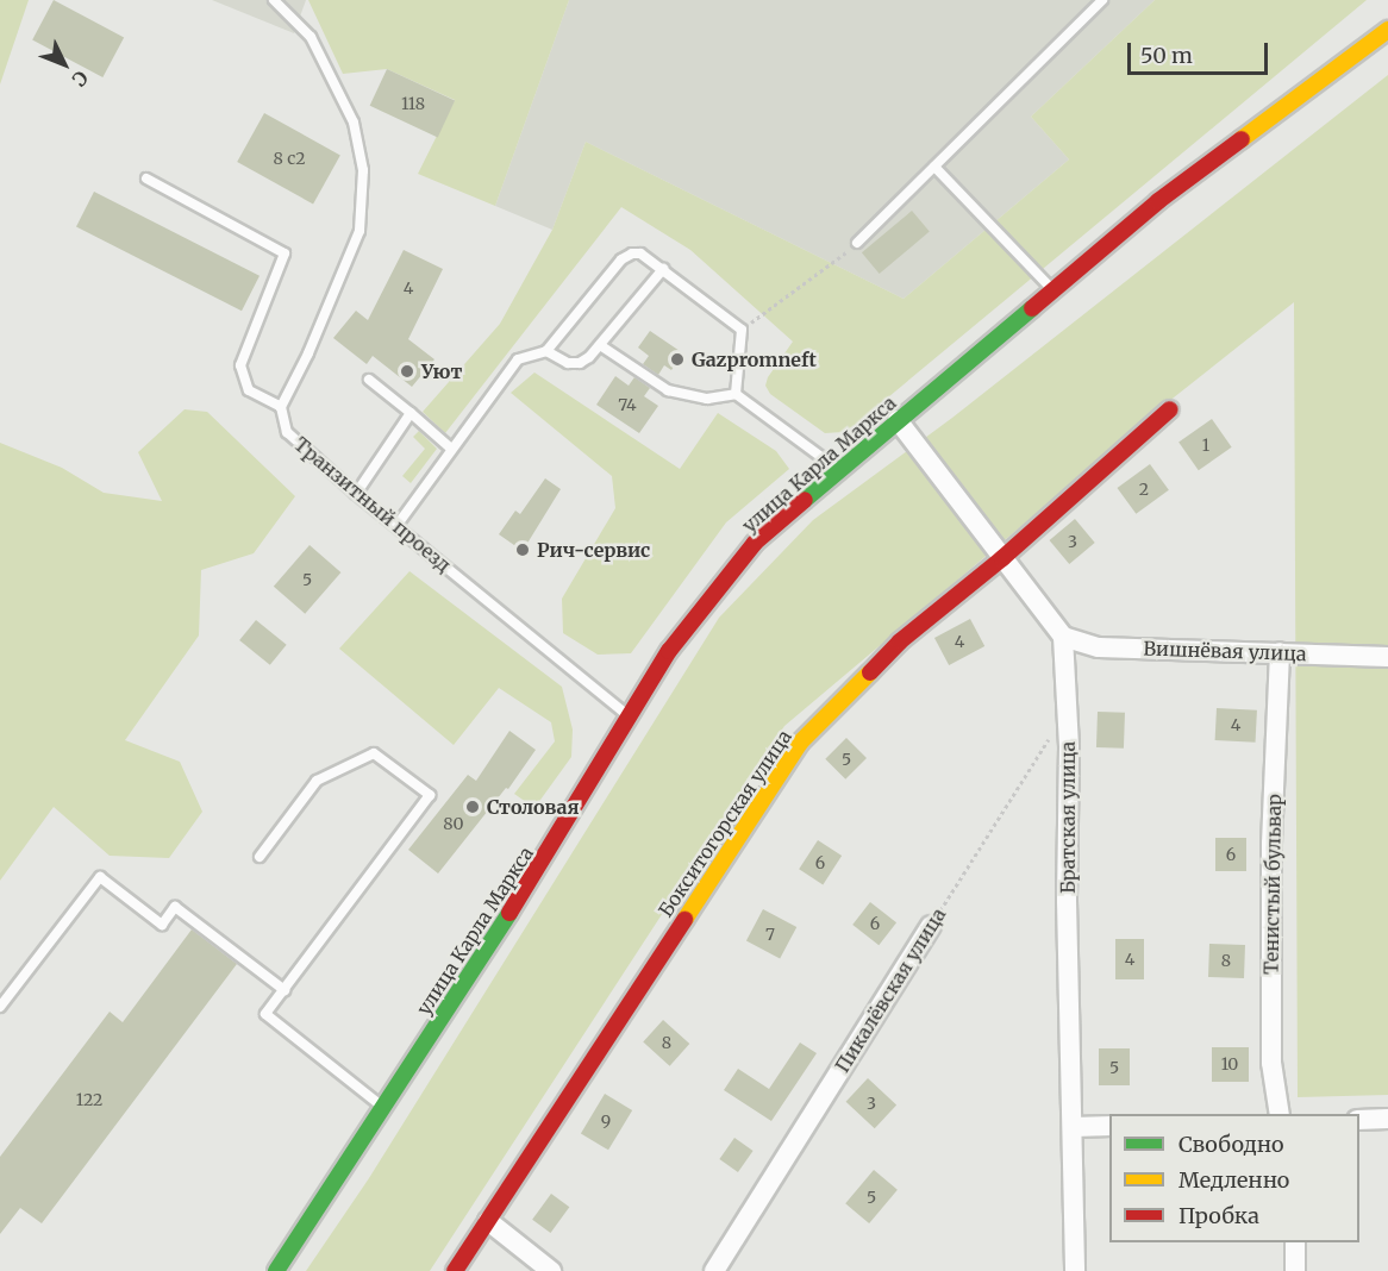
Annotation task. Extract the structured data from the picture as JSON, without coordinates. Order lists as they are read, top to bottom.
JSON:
{
  "streets": {
    "main road": ["улица Карла Маркса", "Бокситогорская улица"],
    "street": [
      "Вишнёвая улица",
      "Братская улица",
      "Тенистый бульвар",
      "Пикалёвская улица"
    ],
    "lane": ["Транзитный проезд"]
  },
  "crossings": [
    ["улица Карла Маркса", "Транзитный проезд"],
    ["Вишнёвая улица", "Братская улица"],
    ["Вишнёвая улица", "Тенистый бульвар"],
    ["Братская улица", "Пикалёвская улица"]
  ],
  "places": [
    "Gazpromneft",
    "Уют",
    "Рич-сервис",
    "Столовая"
  ],
  "house_numbers": [
    "118",
    "8 с2",
    "4",
    "74",
    "1",
    "2",
    "3",
    "5",
    "4",
    "4",
    "5",
    "80",
    "6",
    "6",
    "6",
    "7",
    "4",
    "8",
    "8",
    "10",
    "5",
    "122",
    "3",
    "9",
    "5"
  ],
  "legend": ["Свободно", "Медленно", "Пробка"],
  "scale_bar": "50 m",
  "north": "bottom right"
}
